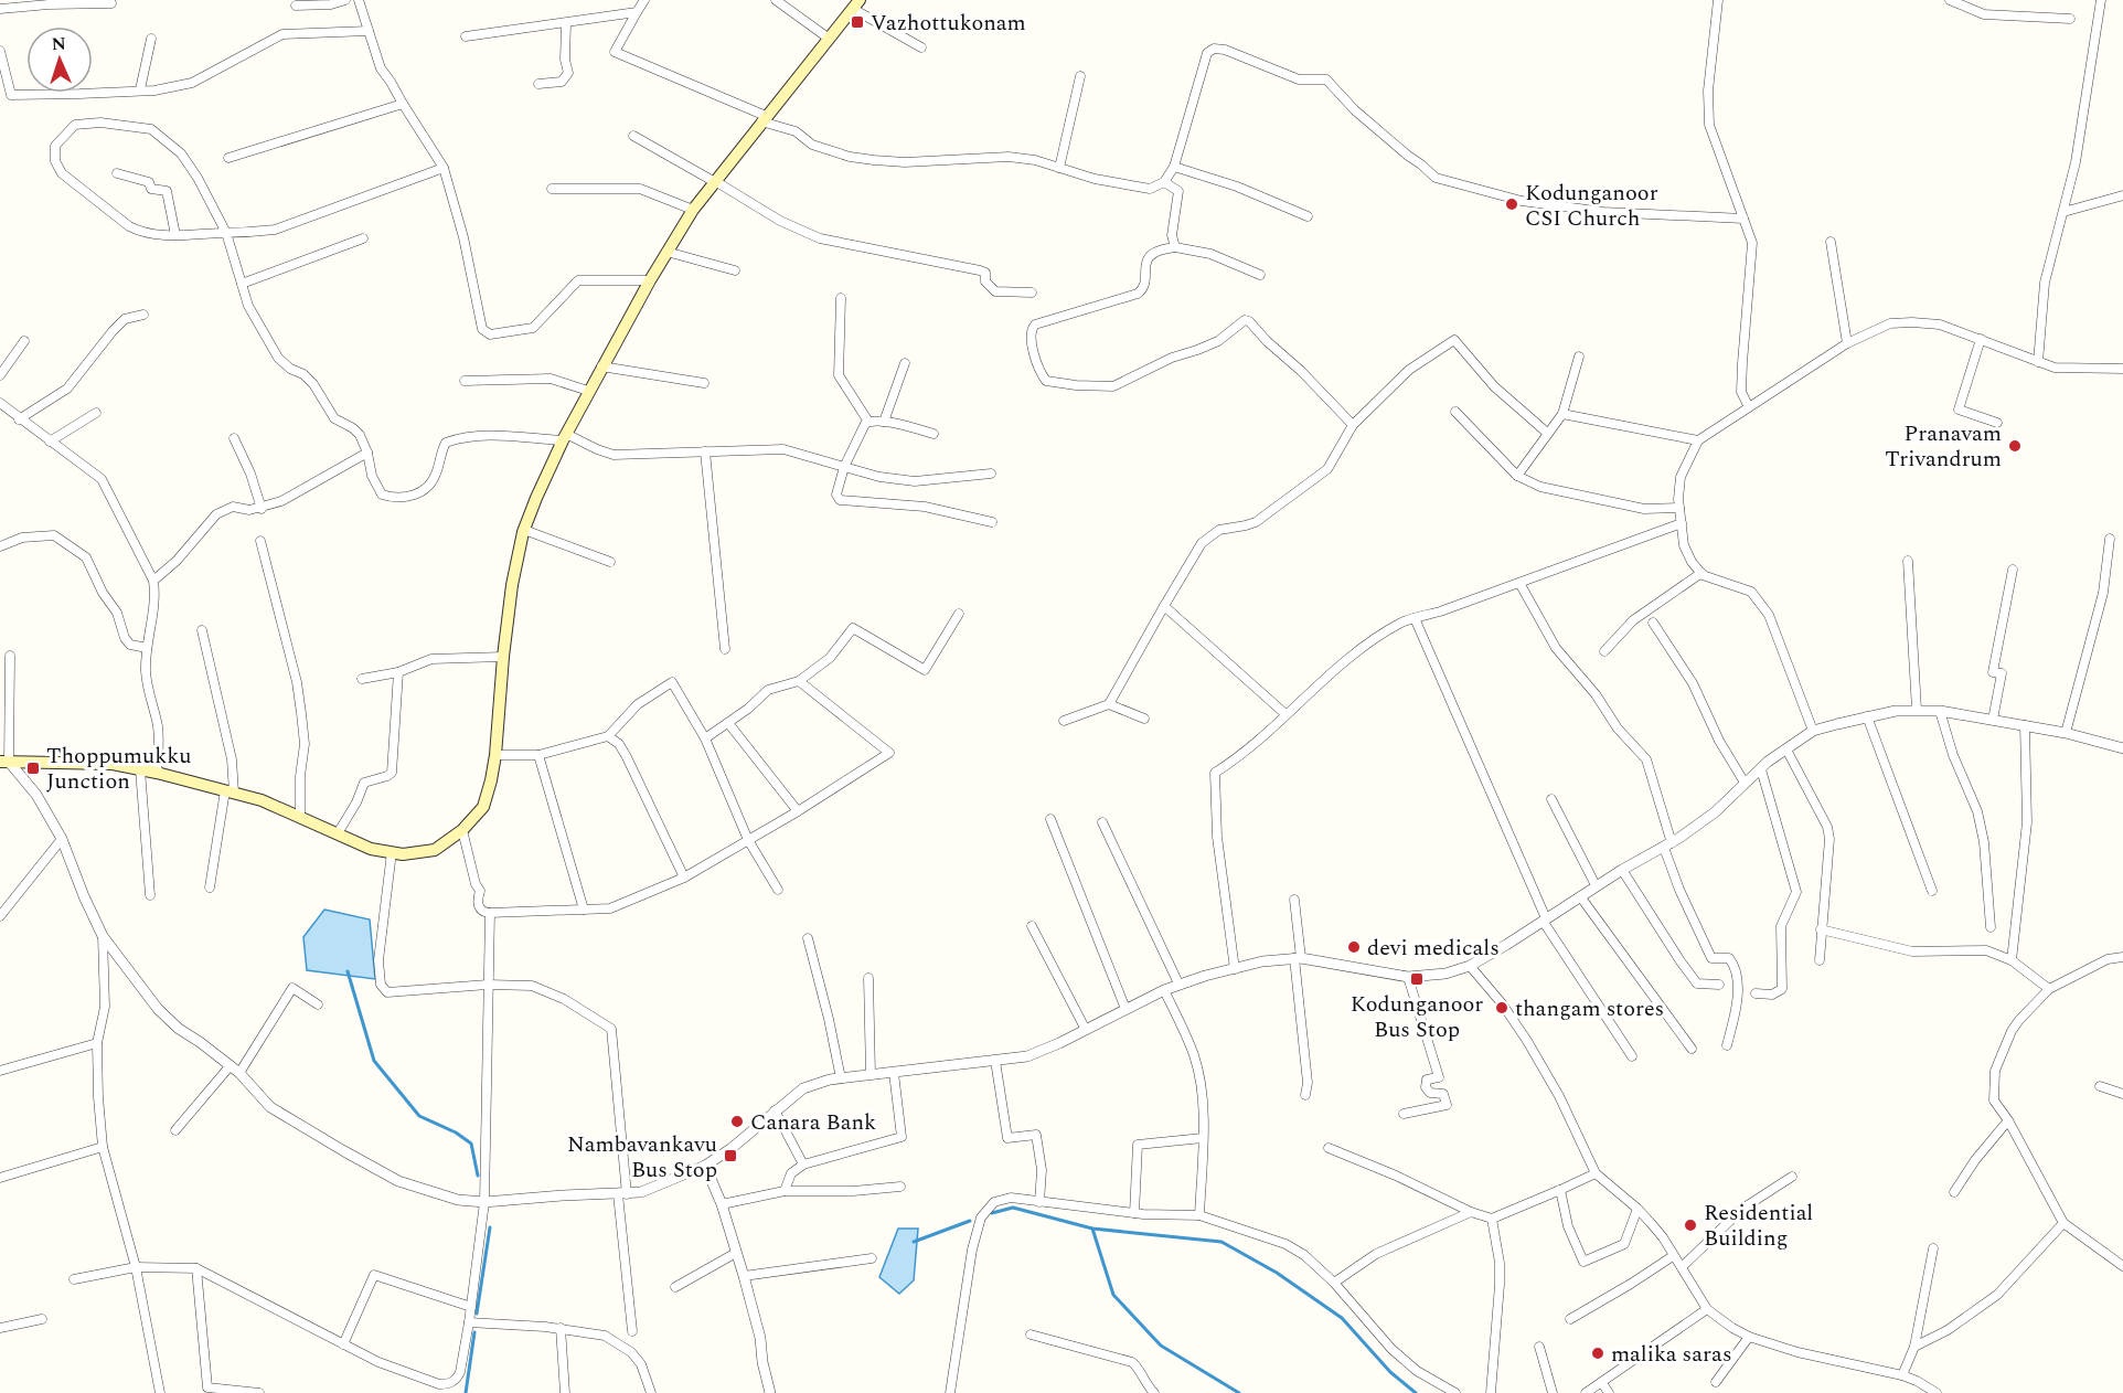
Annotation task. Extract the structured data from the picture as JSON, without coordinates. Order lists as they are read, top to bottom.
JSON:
{
  "places": {
    "transit": [
      "Vazhottukonam",
      "Thoppumukku Junction",
      "Kodunganoor Bus Stop",
      "Nambavankavu Bus Stop"
    ],
    "other": [
      "Kodunganoor CSI Church",
      "Pranavam Trivandrum",
      "devi medicals",
      "thangam stores",
      "Canara Bank",
      "Residential Building",
      "malika saras"
    ]
  },
  "north": "top"
}
